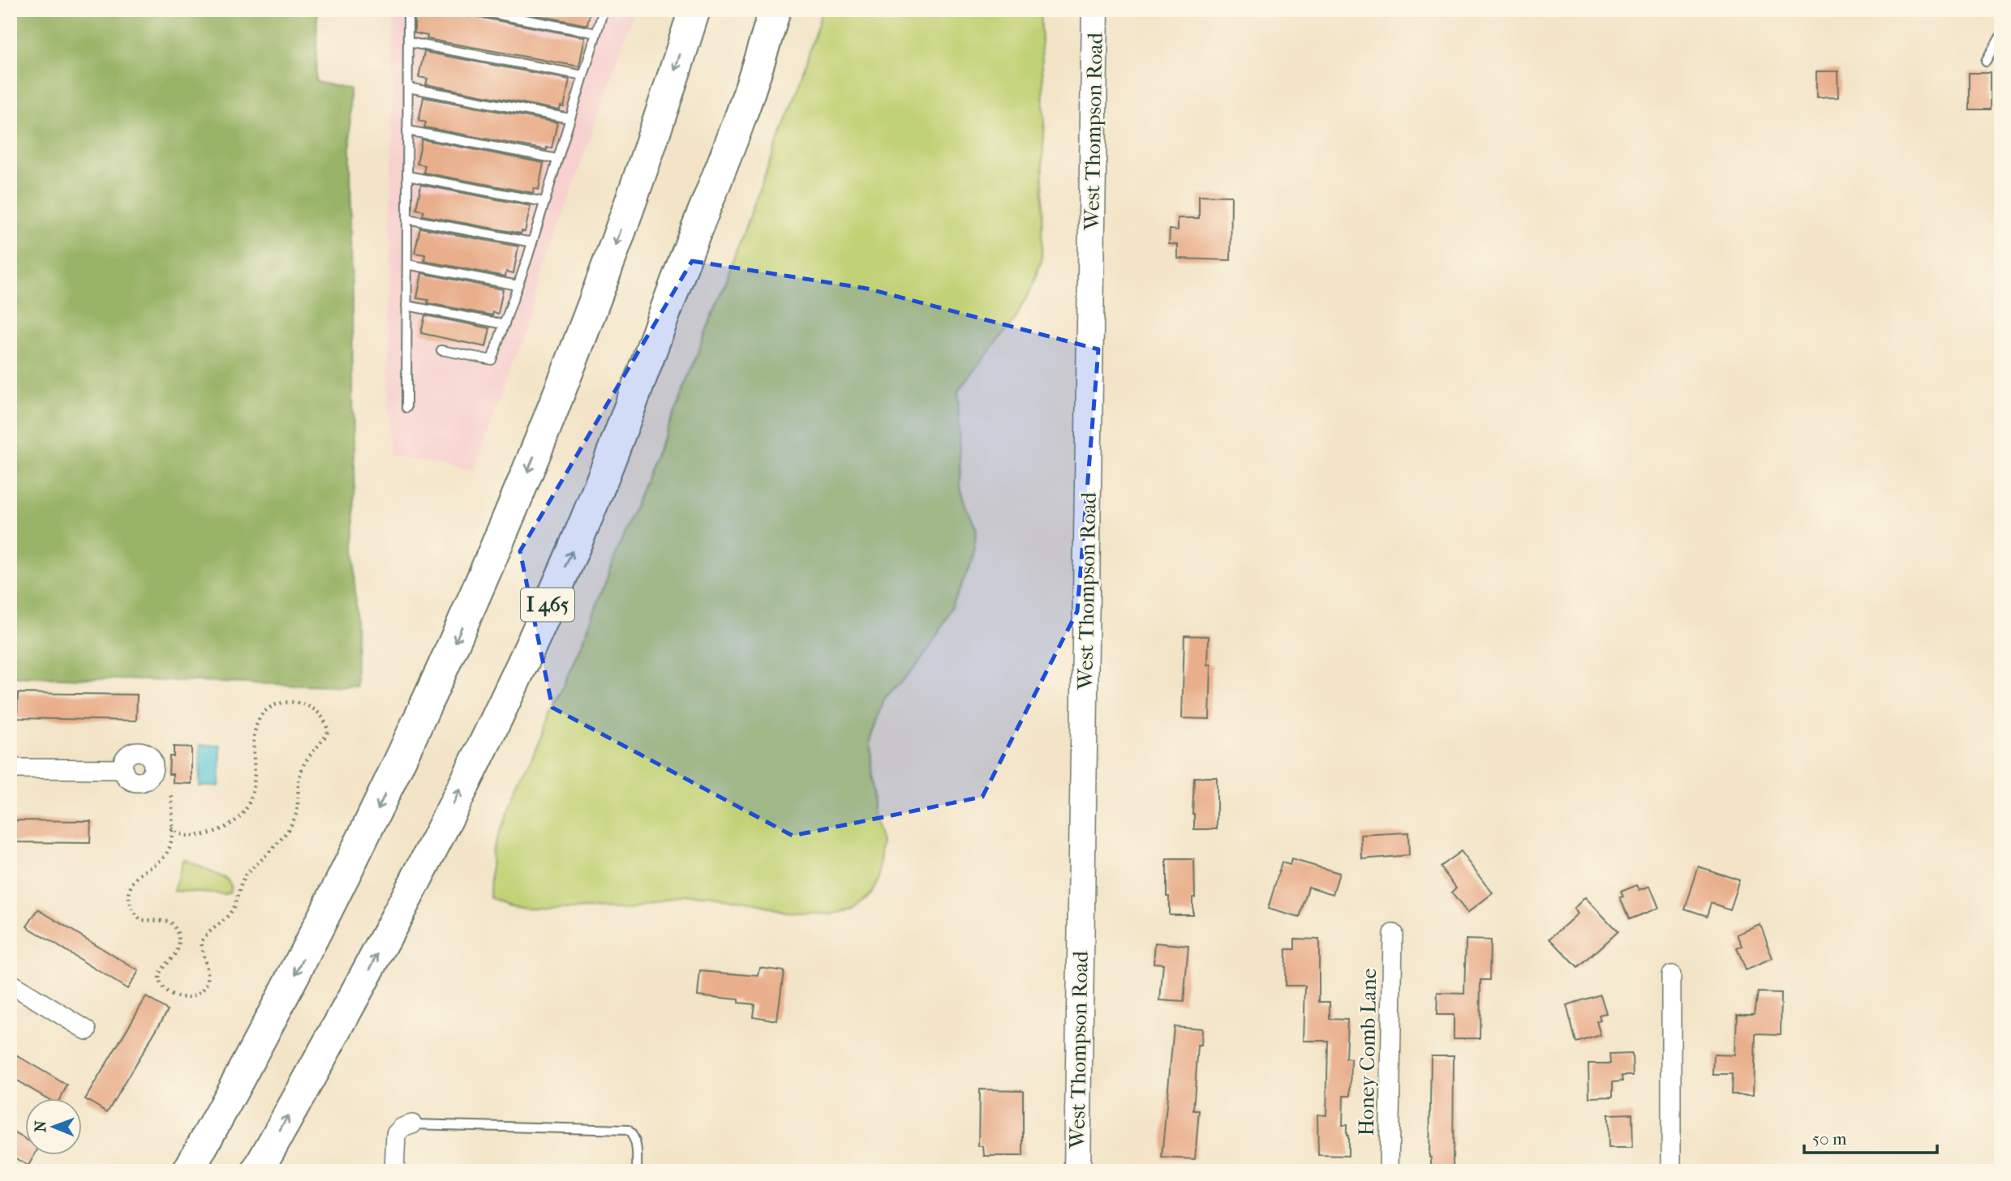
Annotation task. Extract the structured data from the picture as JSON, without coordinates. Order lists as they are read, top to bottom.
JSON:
{
  "streets": {
    "highway": ["I 465"],
    "main road": ["West Thompson Road"],
    "street": ["Honey Comb Lane"]
  },
  "scale_bar": "50 m",
  "north": "left"
}
